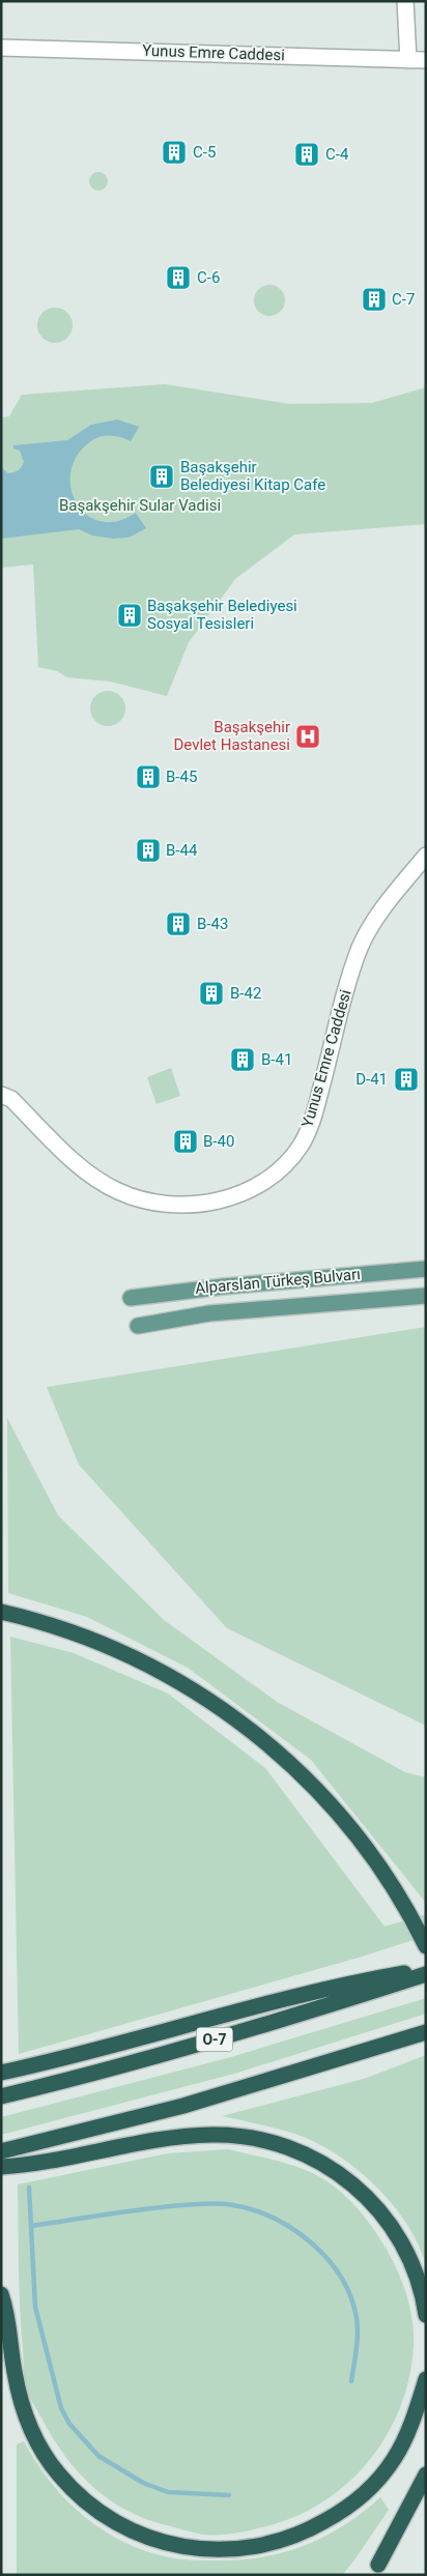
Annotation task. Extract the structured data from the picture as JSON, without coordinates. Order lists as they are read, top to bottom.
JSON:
{
  "streets": {
    "highway": ["O-7"],
    "main road": ["Alparslan Türkeş Bulvarı"],
    "street": ["Yunus Emre Caddesi"]
  },
  "parks": ["Başakşehir Sular Vadisi"],
  "places": {
    "building": [
      "C-5",
      "C-4",
      "C-6",
      "C-7",
      "Başakşehir Belediyesi Kitap Cafe",
      "Başakşehir Belediyesi Sosyal Tesisleri",
      "B-45",
      "B-44",
      "B-43",
      "B-42",
      "B-41",
      "D-41",
      "B-40"
    ],
    "hospital": ["Başakşehir Devlet Hastanesi"]
  }
}
